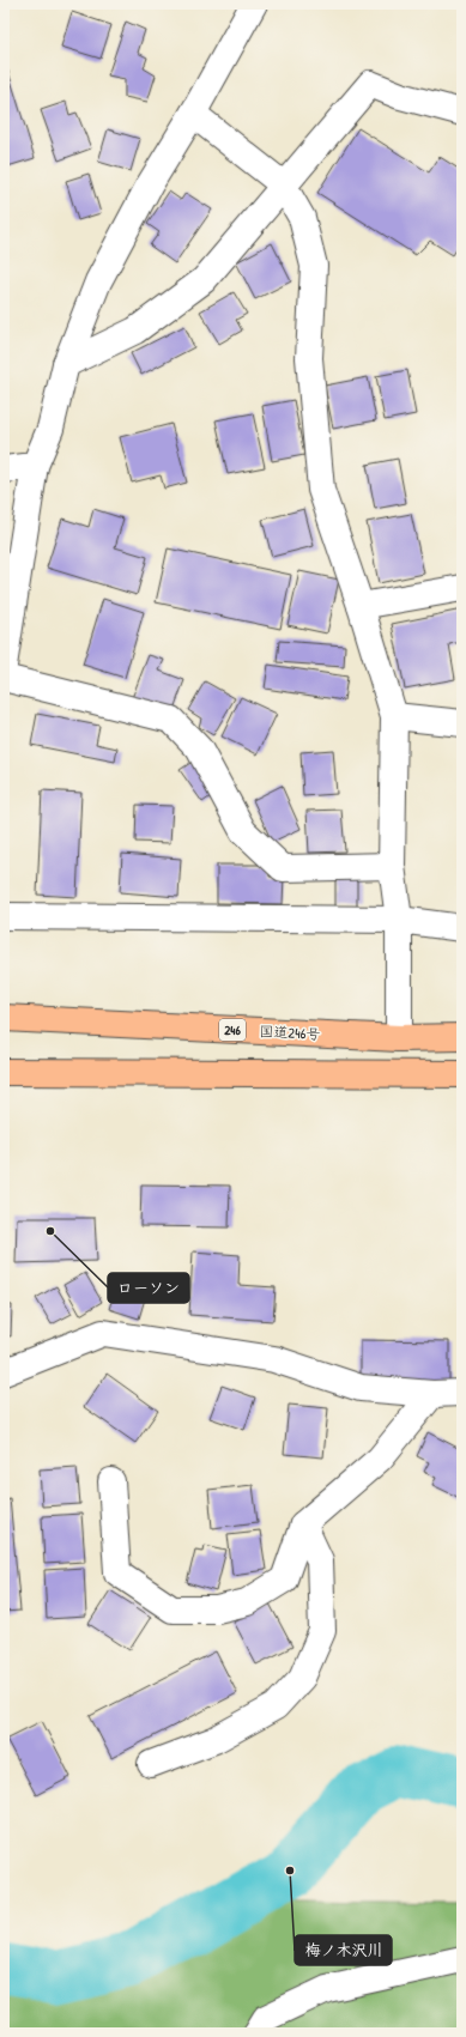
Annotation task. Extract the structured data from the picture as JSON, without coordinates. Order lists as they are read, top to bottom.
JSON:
{
  "streets": {
    "highway": ["246", "国道246号"]
  },
  "places": ["ローソン", "梅ノ木沢川"]
}
